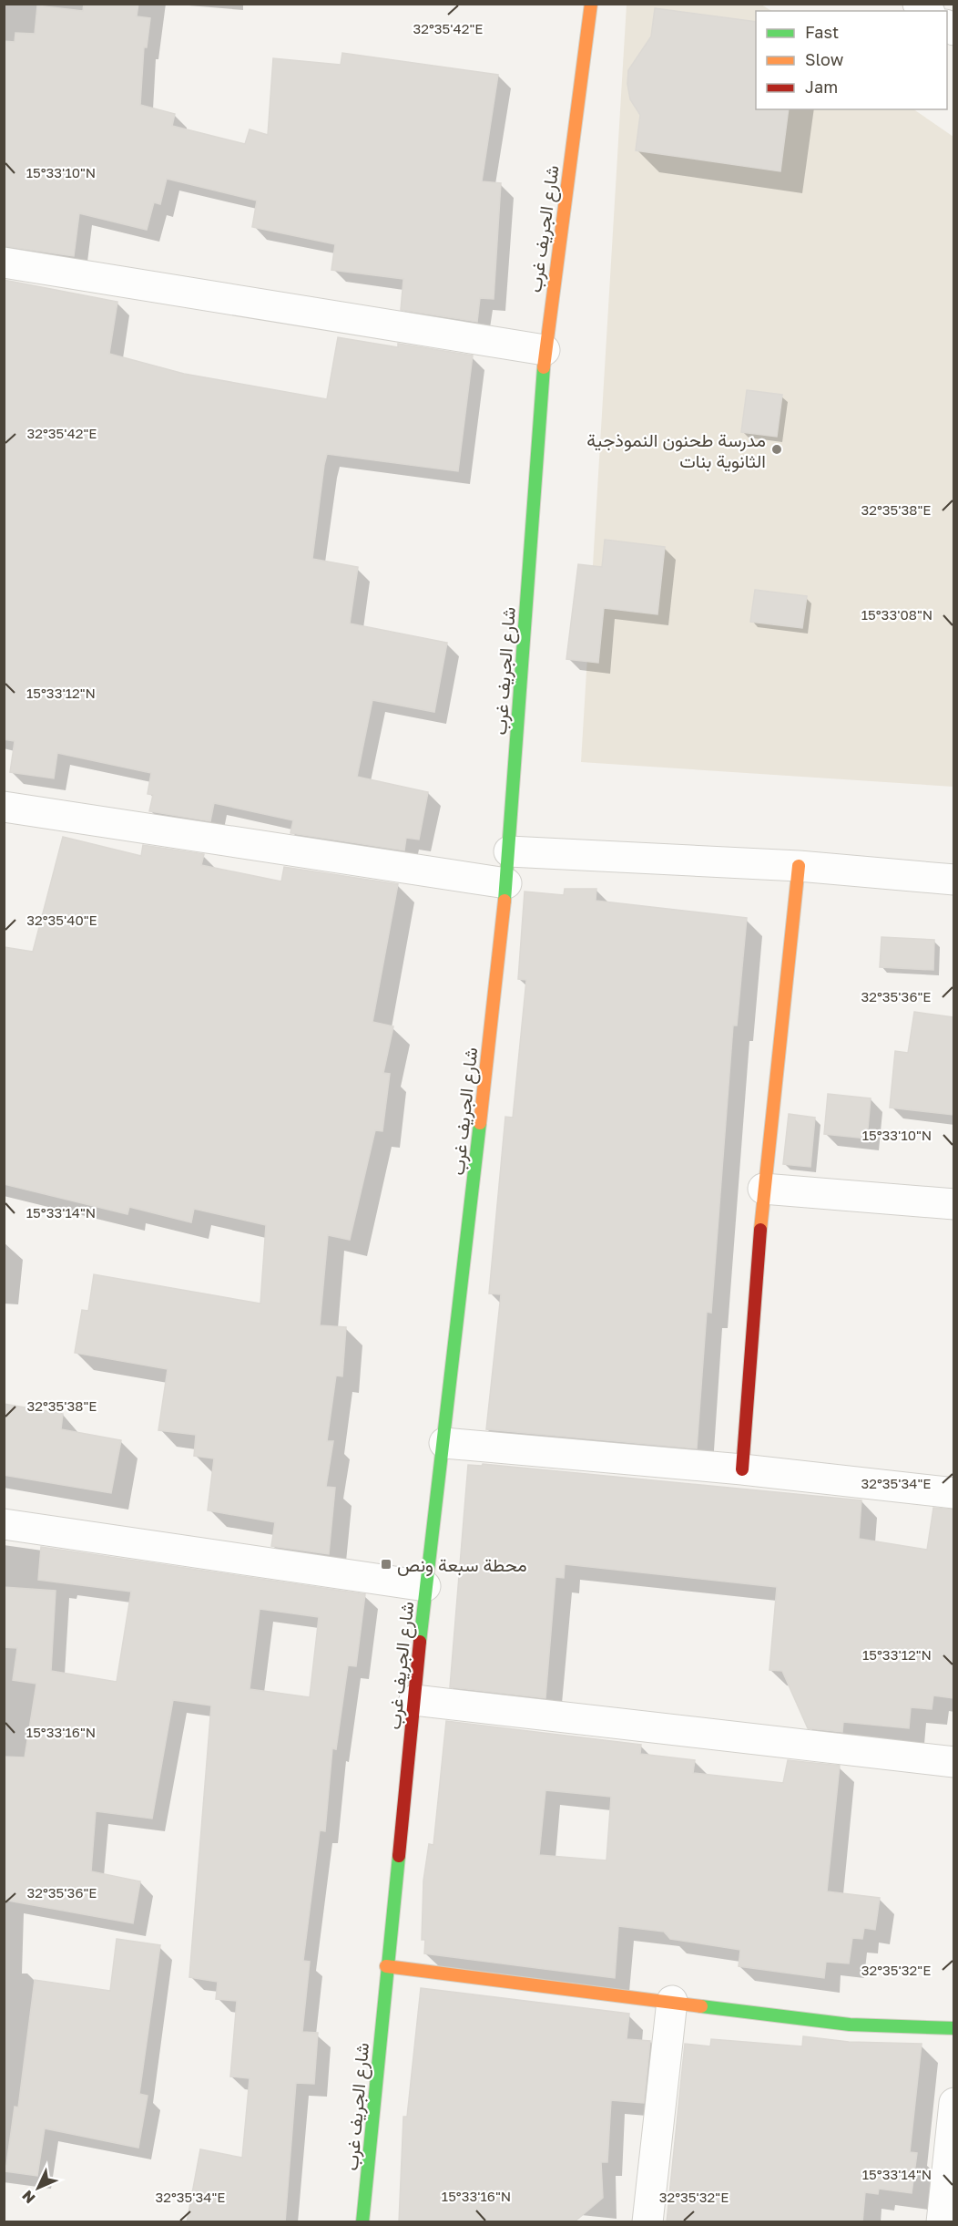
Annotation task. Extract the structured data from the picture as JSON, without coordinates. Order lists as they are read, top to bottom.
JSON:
{
  "streets": {
    "street": ["شارع الجريف غرب"]
  },
  "places": {
    "other": ["مدرسة طحنون النموذجية الثانوية بنات"],
    "transit": ["محطة سبعة ونص"]
  },
  "legend": ["Fast", "Slow", "Jam"],
  "north": "bottom left",
  "coordinates": [
    "32°35'42\"E",
    "15°33'10\"N",
    "32°35'38\"E",
    "15°33'08\"N",
    "15°33'12\"N",
    "32°35'40\"E",
    "32°35'36\"E",
    "15°33'14\"N",
    "32°35'34\"E",
    "15°33'16\"N",
    "32°35'32\"E"
  ]
}
